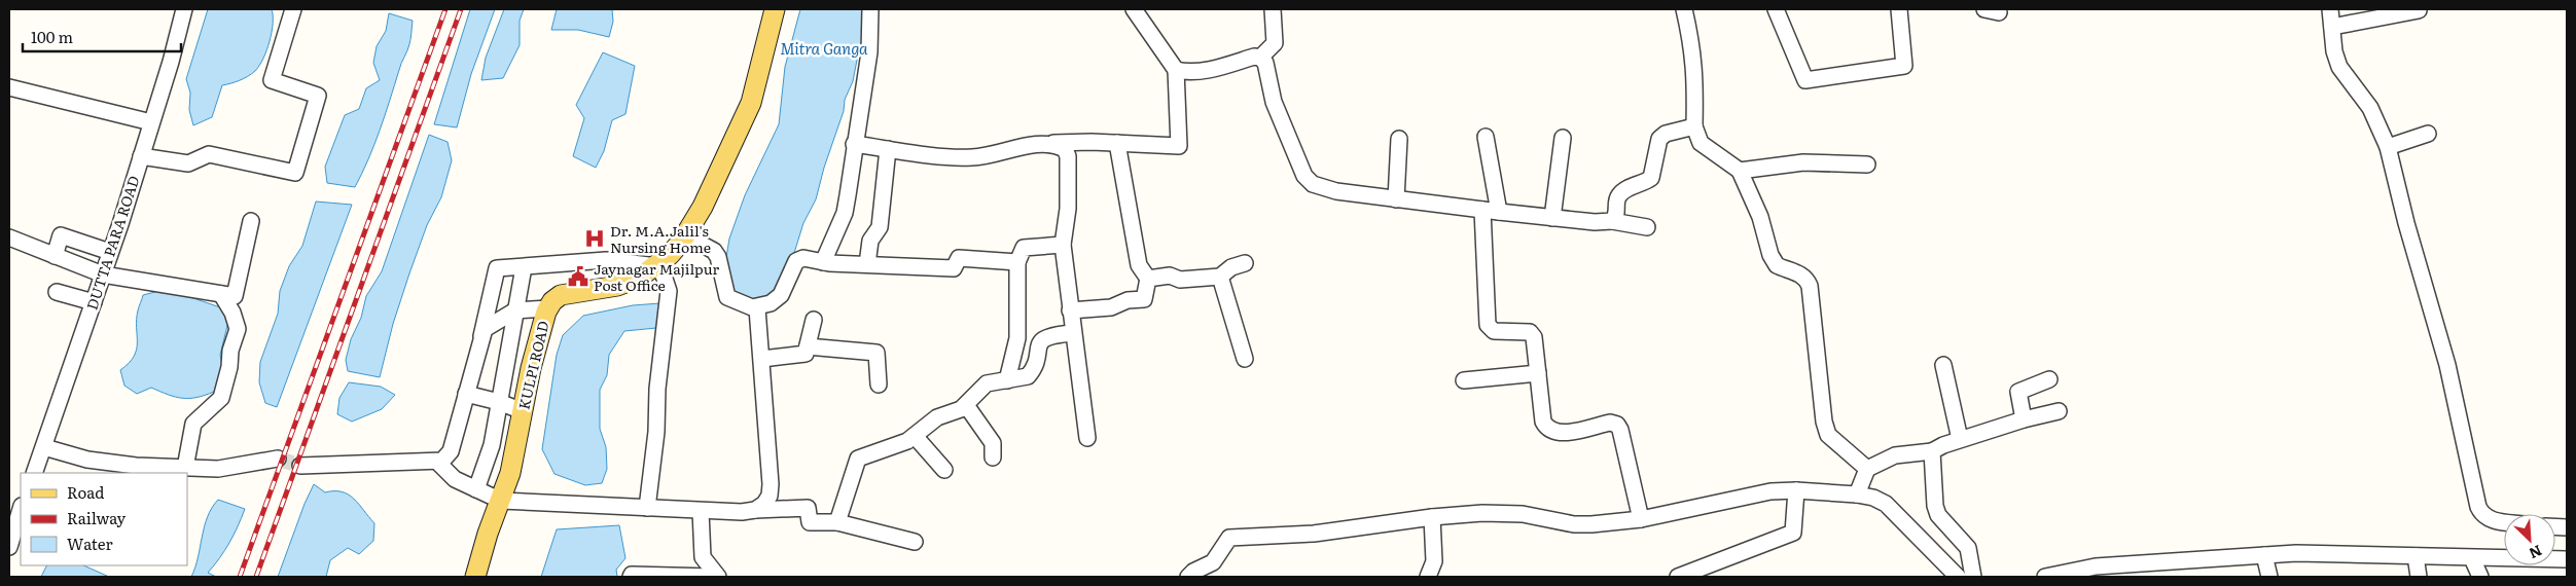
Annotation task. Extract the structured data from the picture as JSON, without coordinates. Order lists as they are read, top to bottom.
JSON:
{
  "streets": {
    "main road": ["KULPI ROAD"],
    "street": ["DUTTA PARA ROAD"]
  },
  "water": ["Mitra Ganga"],
  "places": {
    "hospital": ["Dr. M.A.Jalil's Nursing Home"],
    "public building": ["Jaynagar Majilpur Post Office"]
  },
  "legend": ["Road", "Railway", "Water"],
  "scale_bar": "100 m",
  "north": "bottom right"
}
